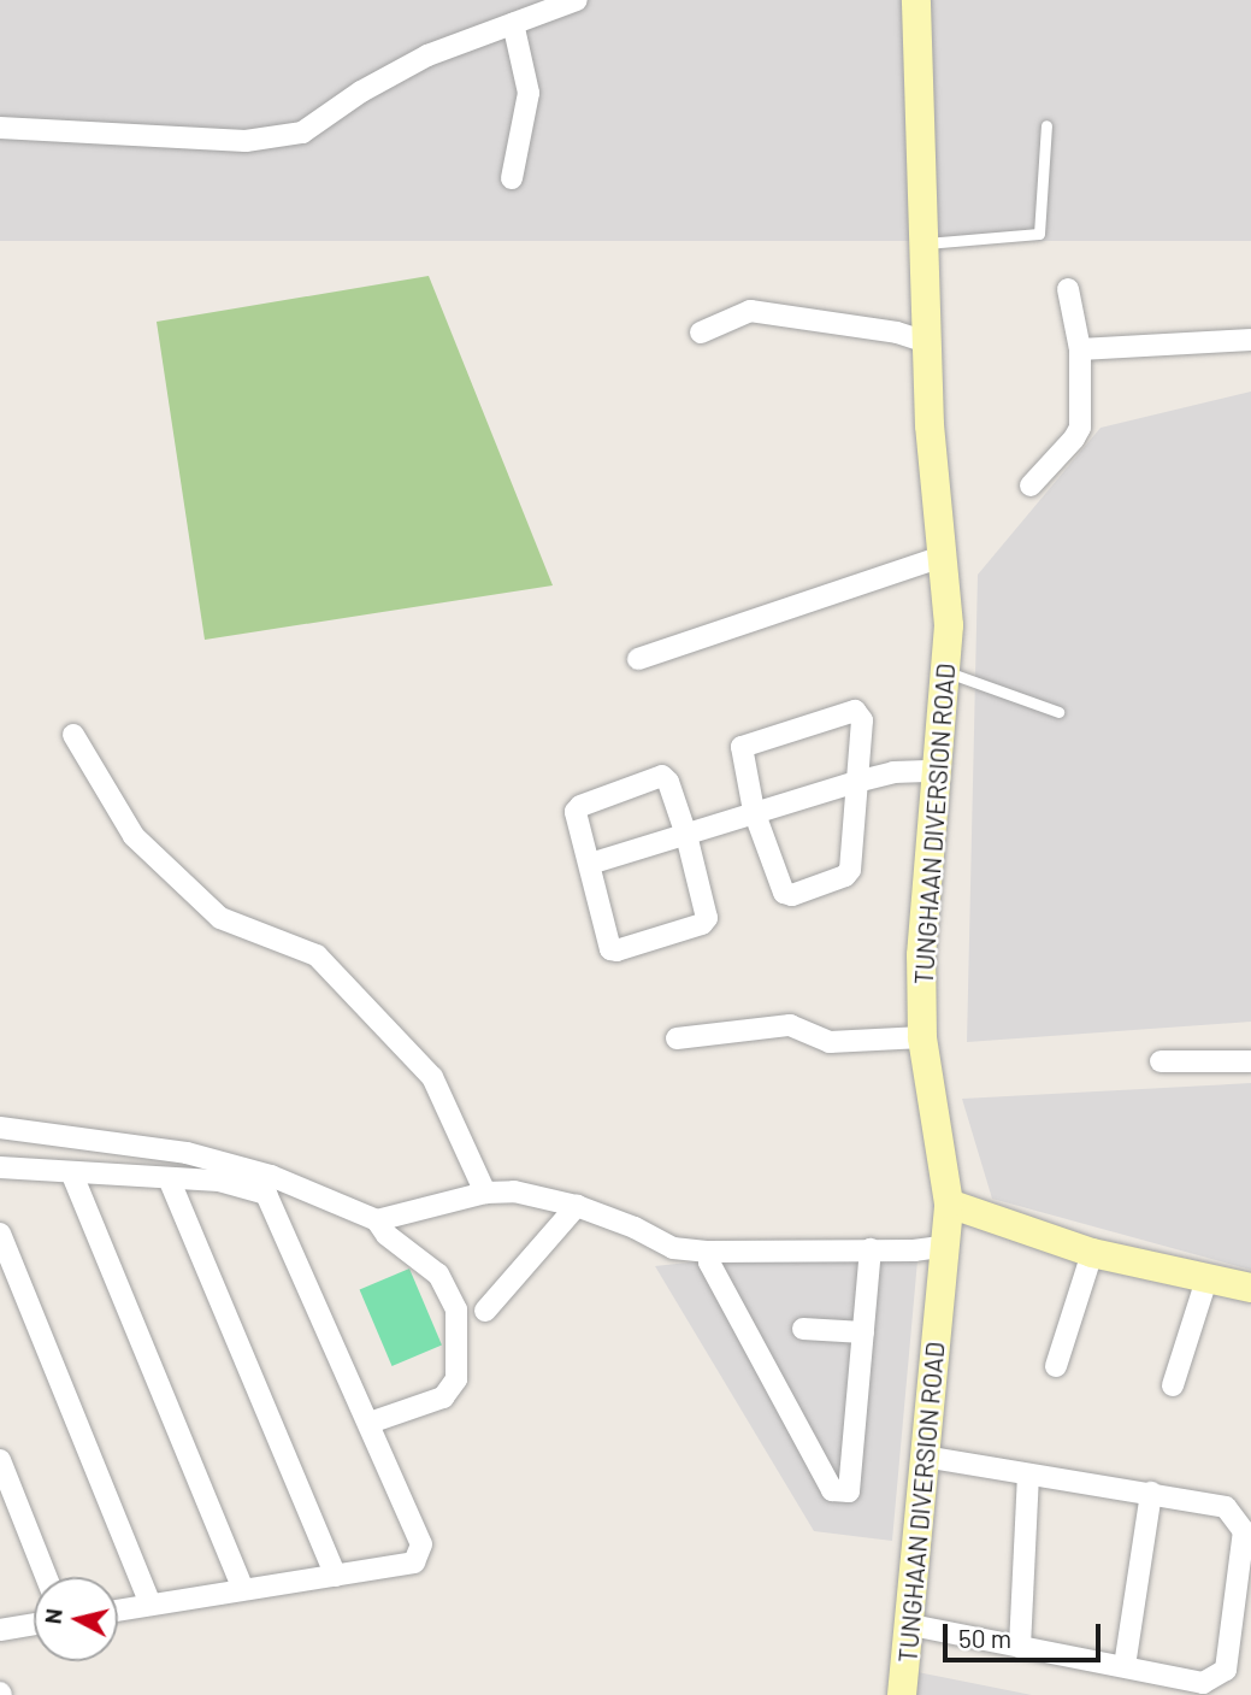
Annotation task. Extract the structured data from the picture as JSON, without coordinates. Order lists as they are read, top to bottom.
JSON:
{
  "streets": {
    "street": ["TUNGHAAN DIVERSION ROAD"]
  },
  "scale_bar": "50 m",
  "north": "left"
}
